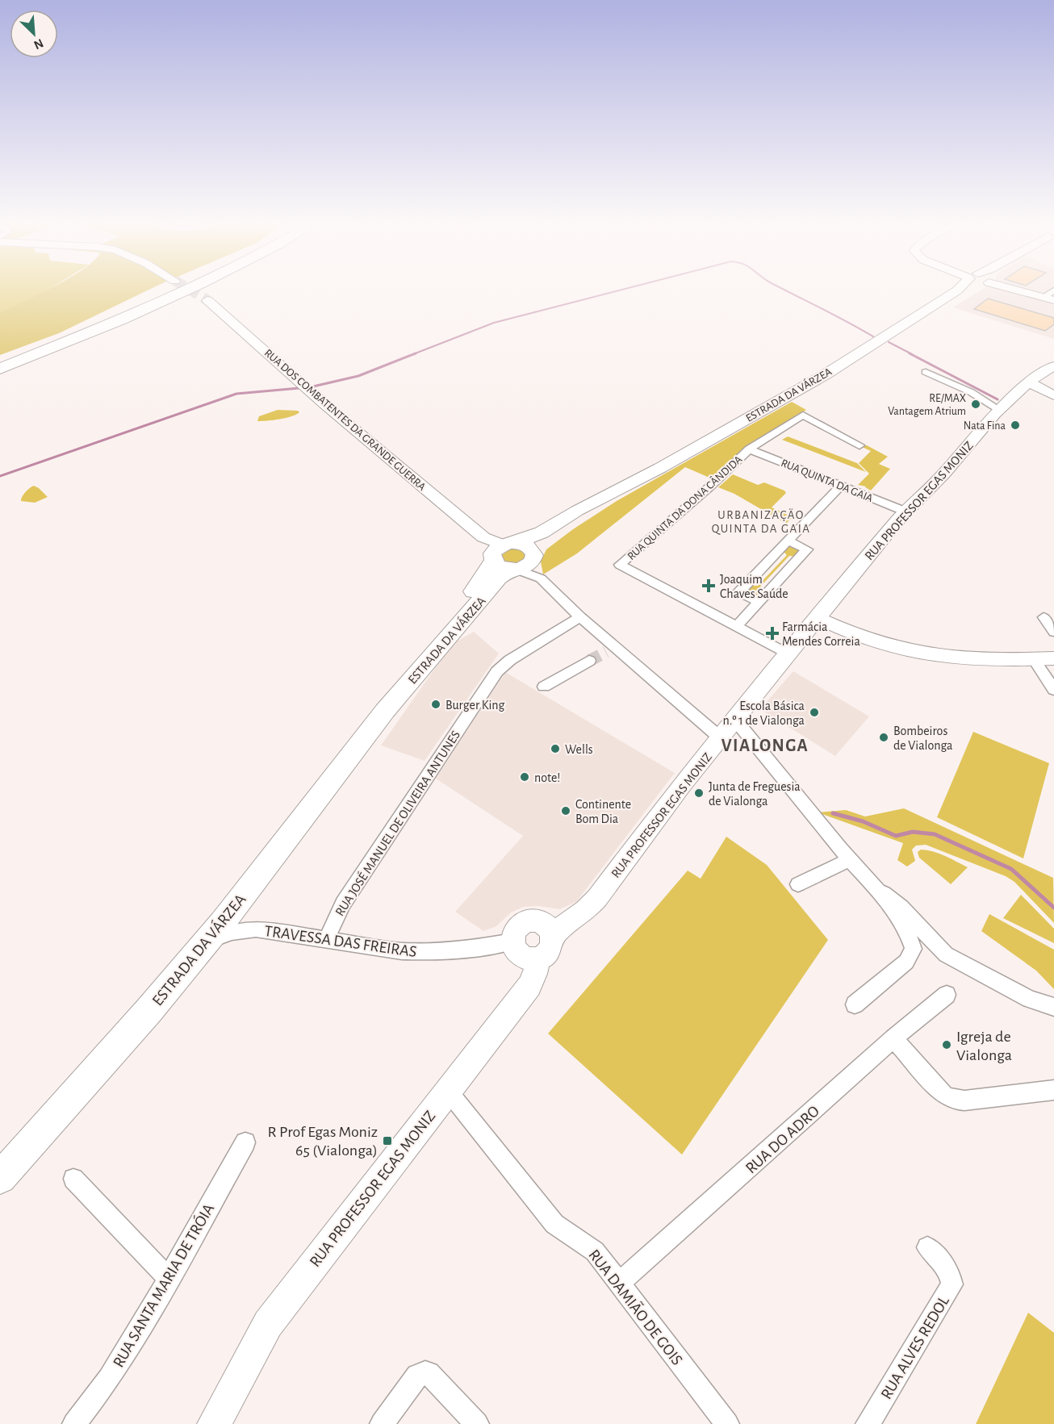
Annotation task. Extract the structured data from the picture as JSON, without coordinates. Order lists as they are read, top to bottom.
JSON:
{
  "streets": {
    "main road": ["ESTRADA DA VÁRZEA"],
    "street": [
      "RUA DOS COMBATENTES DA GRANDE GUERRA",
      "RUA QUINTA DA GAIA",
      "RUA PROFESSOR EGAS MONIZ",
      "RUA QUINTA DA DONA CÂNDIDA",
      "RUA JOSÉ MANUEL DE OLIVEIRA ANTUNES",
      "TRAVESSA DAS FREIRAS",
      "RUA DO ADRO",
      "RUA SANTA MARIA DE TRÓIA",
      "RUA DAMIÃO DE GOIS",
      "RUA ALVES REDOL"
    ]
  },
  "crossings": [
    ["ESTRADA DA VÁRZEA", "RUA DOS COMBATENTES DA GRANDE GUERRA"],
    ["ESTRADA DA VÁRZEA", "TRAVESSA DAS FREIRAS"],
    ["RUA QUINTA DA GAIA", "RUA PROFESSOR EGAS MONIZ"],
    ["RUA QUINTA DA GAIA", "RUA QUINTA DA DONA CÂNDIDA"],
    ["RUA PROFESSOR EGAS MONIZ", "TRAVESSA DAS FREIRAS"],
    ["RUA PROFESSOR EGAS MONIZ", "RUA DAMIÃO DE GOIS"],
    ["RUA JOSÉ MANUEL DE OLIVEIRA ANTUNES", "TRAVESSA DAS FREIRAS"],
    ["RUA DO ADRO", "RUA DAMIÃO DE GOIS"]
  ],
  "districts": ["URBANIZAÇÃO QUINTA DA GAIA", "VIALONGA"],
  "places": {
    "other": [
      "RE/MAX Vantagem Atrium",
      "Nata Fina",
      "Burger King",
      "Escola Básica n.º 1 de Vialonga",
      "Bombeiros de Vialonga",
      "Wells",
      "note!",
      "Junta de Freguesia de Vialonga",
      "Continente Bom Dia",
      "Igreja de Vialonga"
    ],
    "health": ["Joaquim Chaves Saúde", "Farmácia Mendes Correia"],
    "transit": ["R Prof Egas Moniz 65 (Vialonga)"]
  },
  "north": "bottom right"
}
